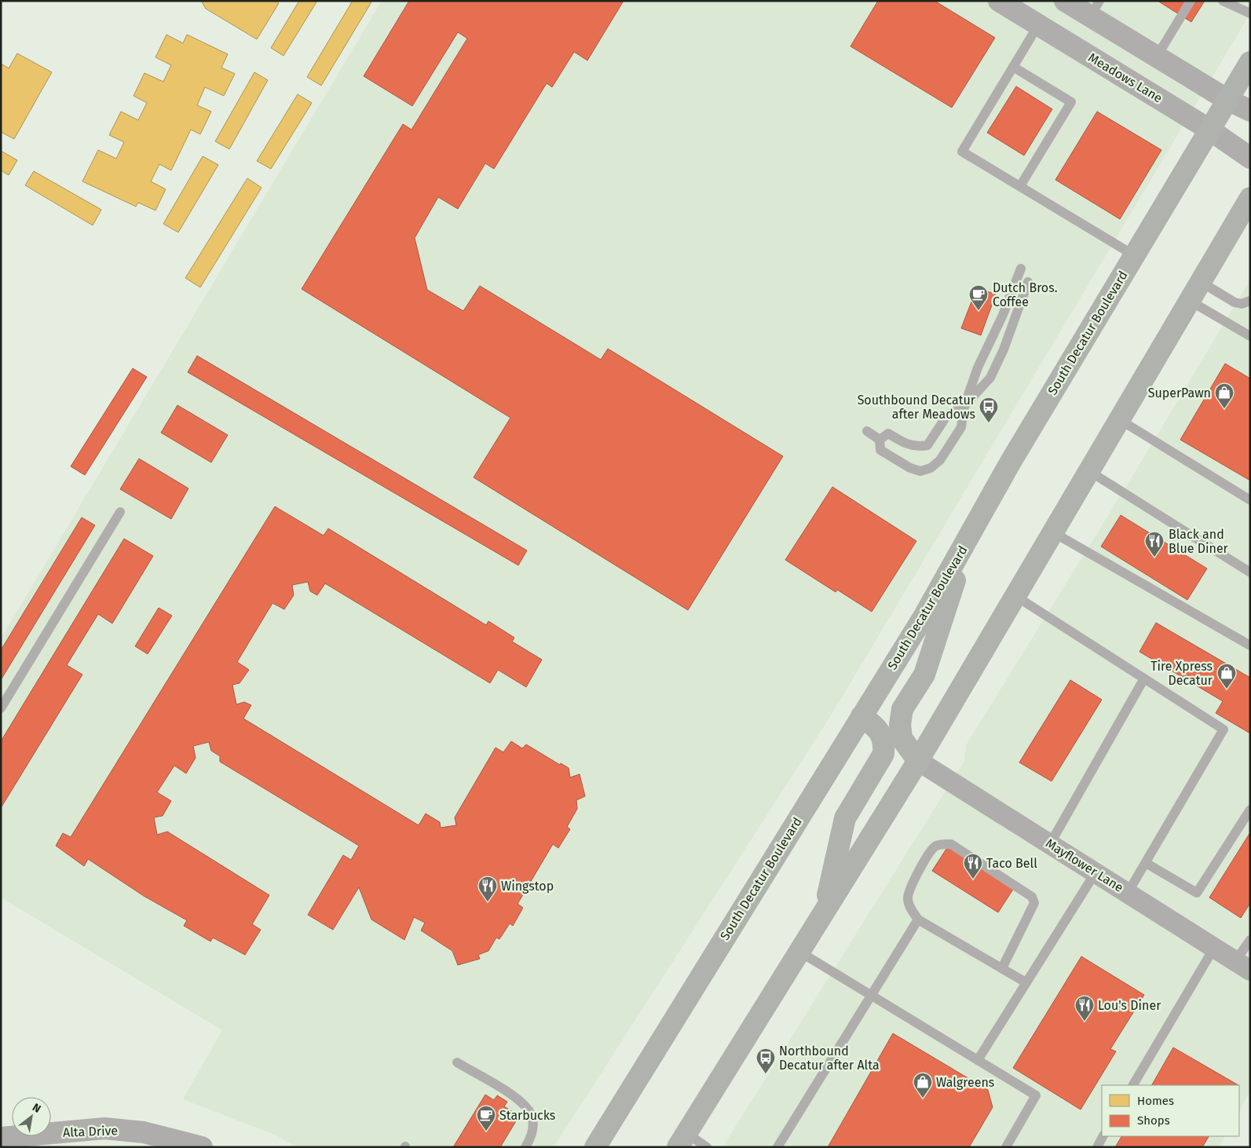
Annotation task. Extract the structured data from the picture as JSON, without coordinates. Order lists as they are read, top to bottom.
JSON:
{
  "streets": {
    "main road": ["South Decatur Boulevard", "Alta Drive"],
    "street": ["Meadows Lane", "Mayflower Lane"]
  },
  "crossings": [
    ["Meadows Lane", "South Decatur Boulevard"]
  ],
  "places": {
    "cafe": ["Dutch Bros. Coffee", "Starbucks"],
    "shop": ["SuperPawn", "Tire Xpress Decatur", "Walgreens"],
    "bus stop": ["Southbound Decatur after Meadows", "Northbound Decatur after Alta"],
    "restaurant": [
      "Black and Blue Diner",
      "Taco Bell",
      "Wingstop",
      "Lou's Diner"
    ]
  },
  "legend": ["Homes", "Shops"],
  "north": "top right"
}
